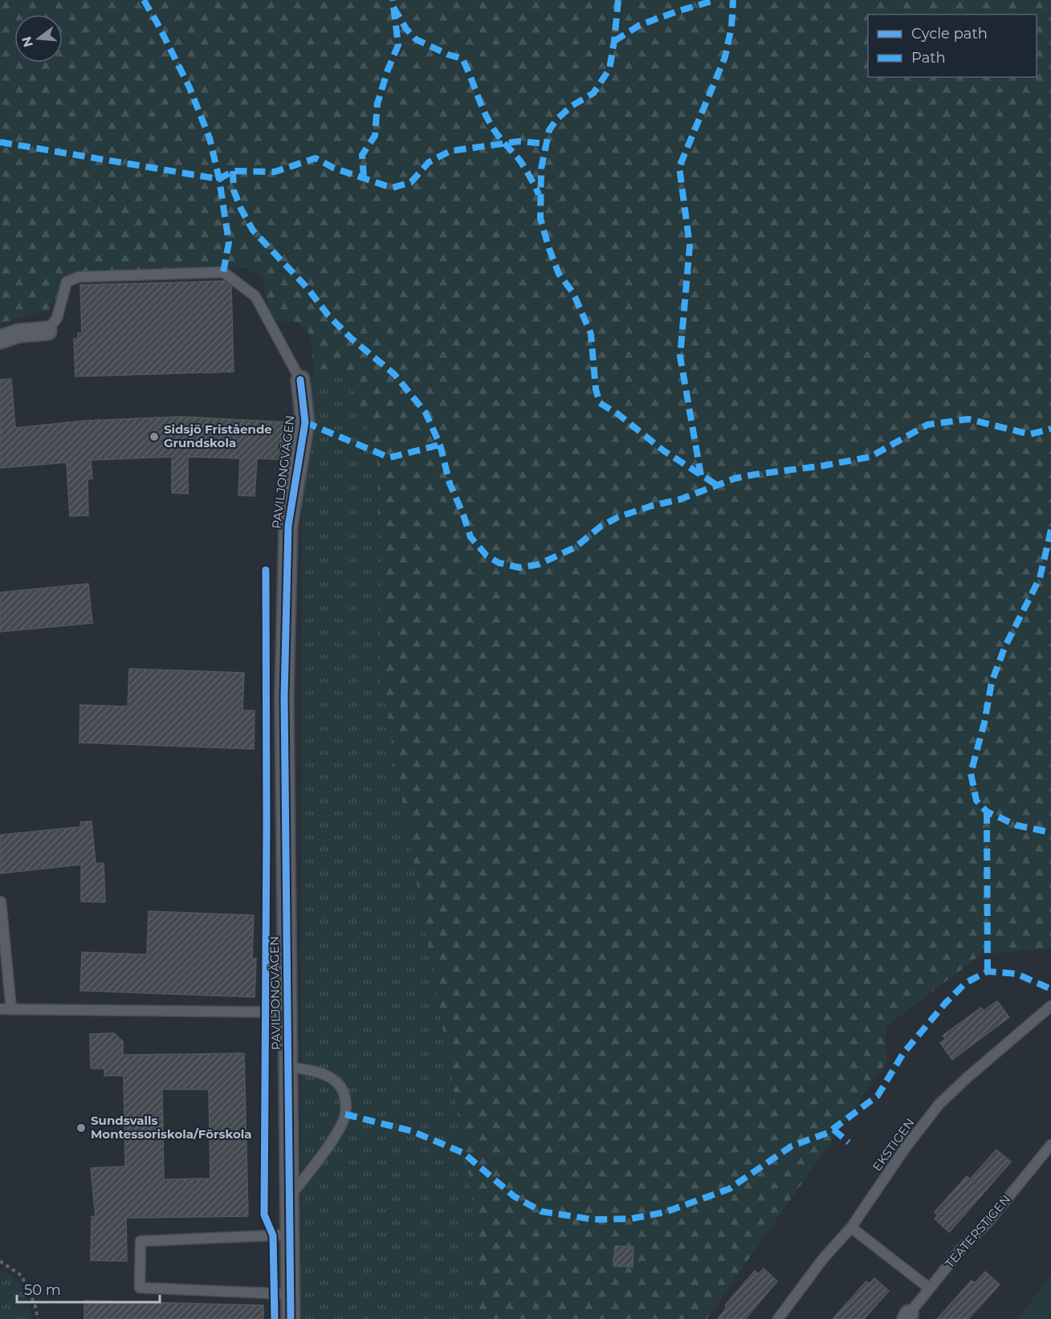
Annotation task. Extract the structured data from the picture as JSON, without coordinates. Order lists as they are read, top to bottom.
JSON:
{
  "streets": {
    "street": ["PAVILJONGVÄGEN"],
    "lane": ["EKSTIGEN", "TEATERSTIGEN"]
  },
  "places": ["Sidsjö Fristående Grundskola", "Sundsvalls Montessoriskola/Förskola"],
  "legend": ["Cycle path", "Path"],
  "scale_bar": "50 m",
  "north": "left"
}
